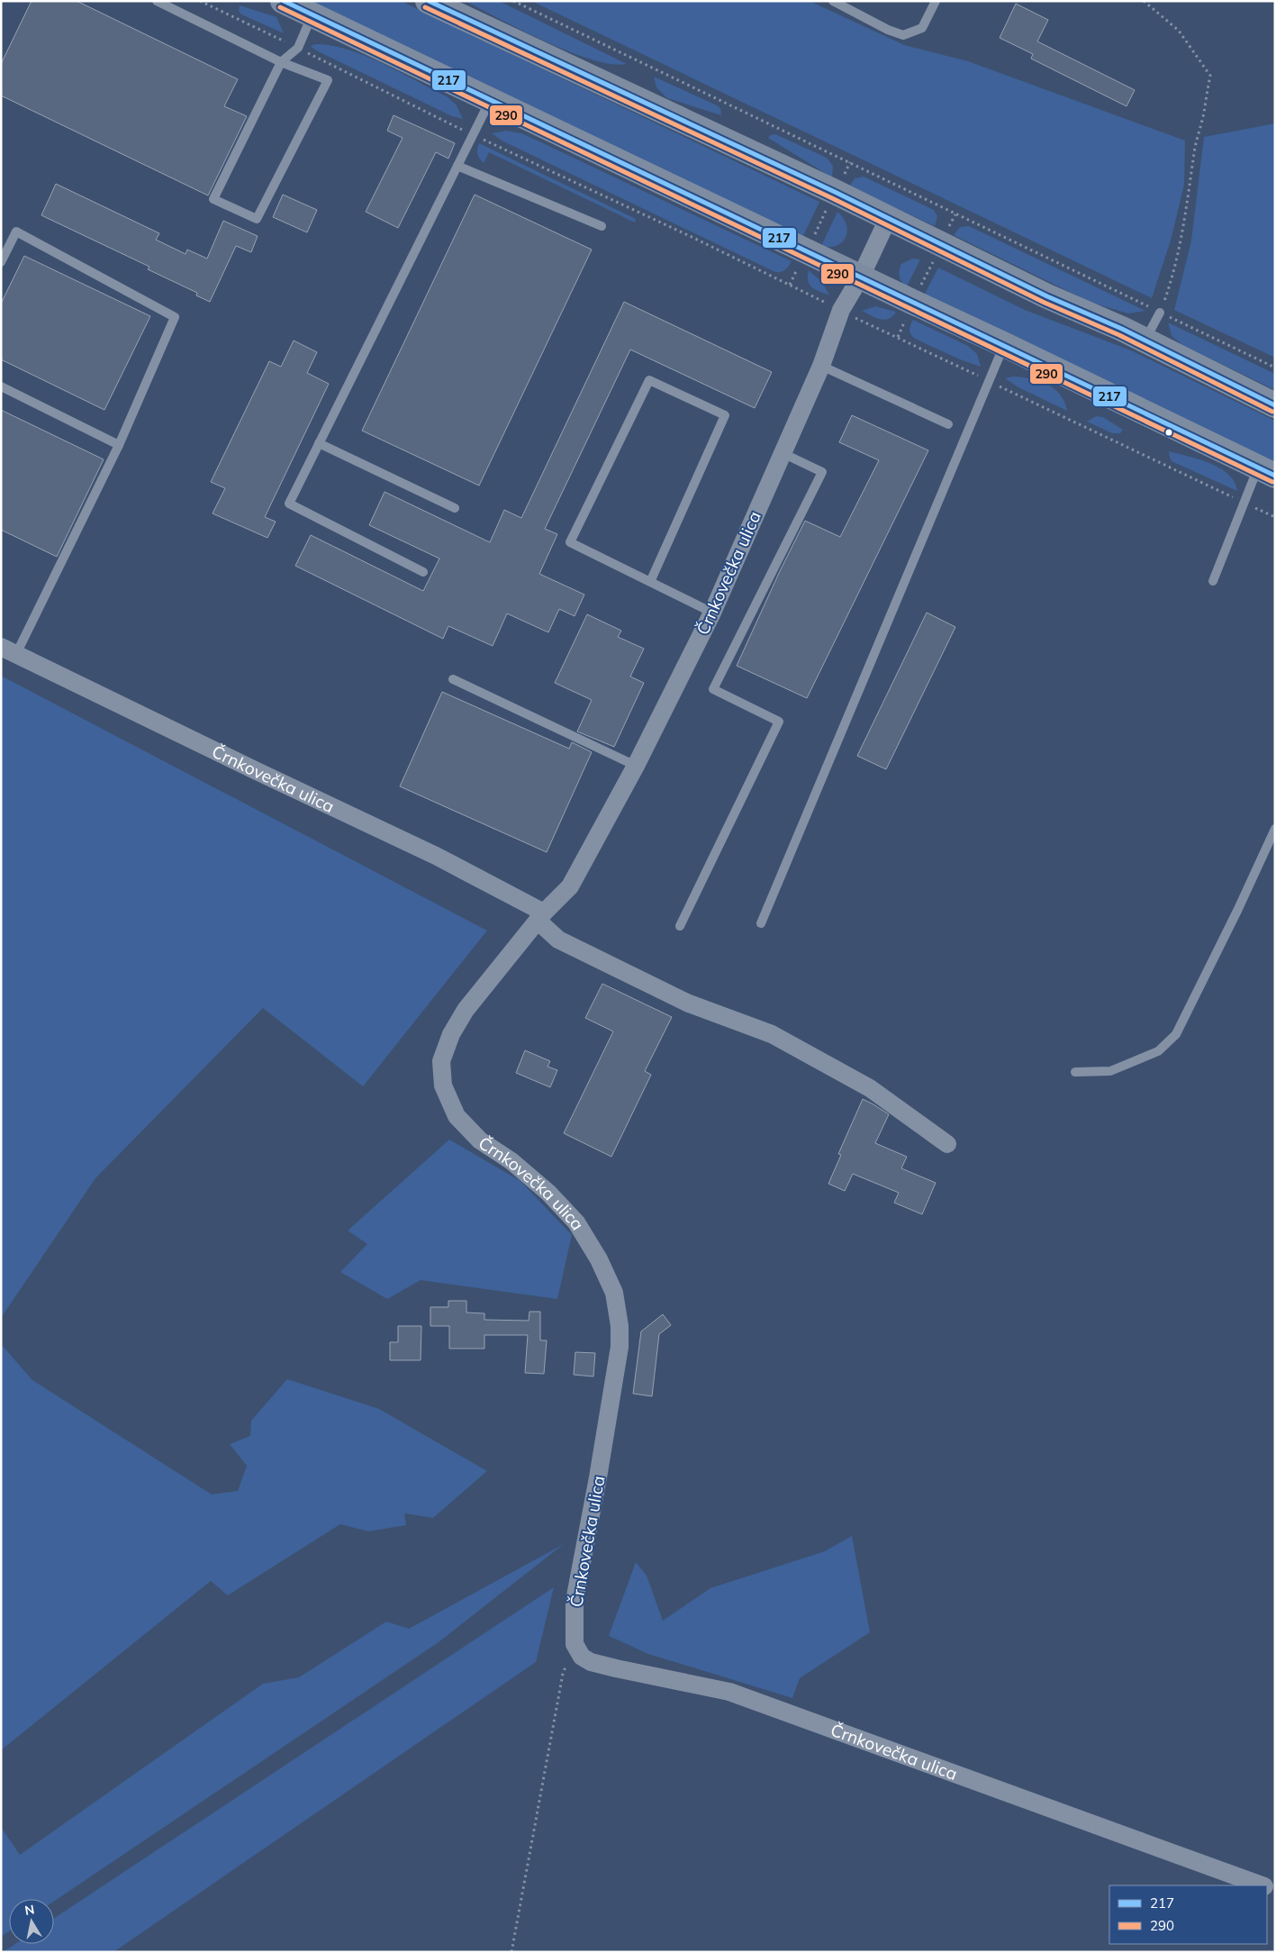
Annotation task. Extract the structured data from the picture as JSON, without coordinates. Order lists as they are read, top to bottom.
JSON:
{
  "streets": {
    "street": ["Črnkovečka ulica"]
  },
  "lines": ["transit line 217", "transit line 290"],
  "legend": ["217", "290"],
  "north": "top"
}
